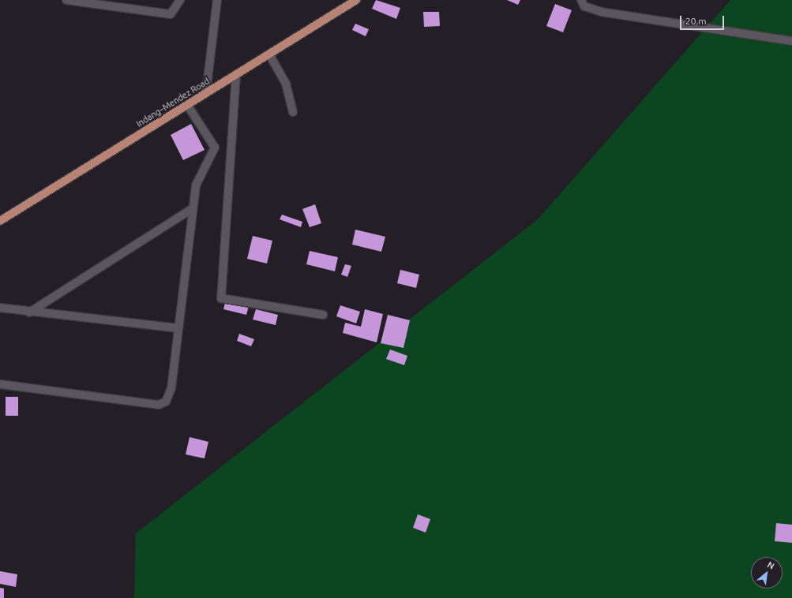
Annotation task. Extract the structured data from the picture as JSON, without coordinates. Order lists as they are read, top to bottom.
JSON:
{
  "streets": {
    "main road": ["Indang–Mendez Road"]
  },
  "scale_bar": "20 m",
  "north": "top right"
}
